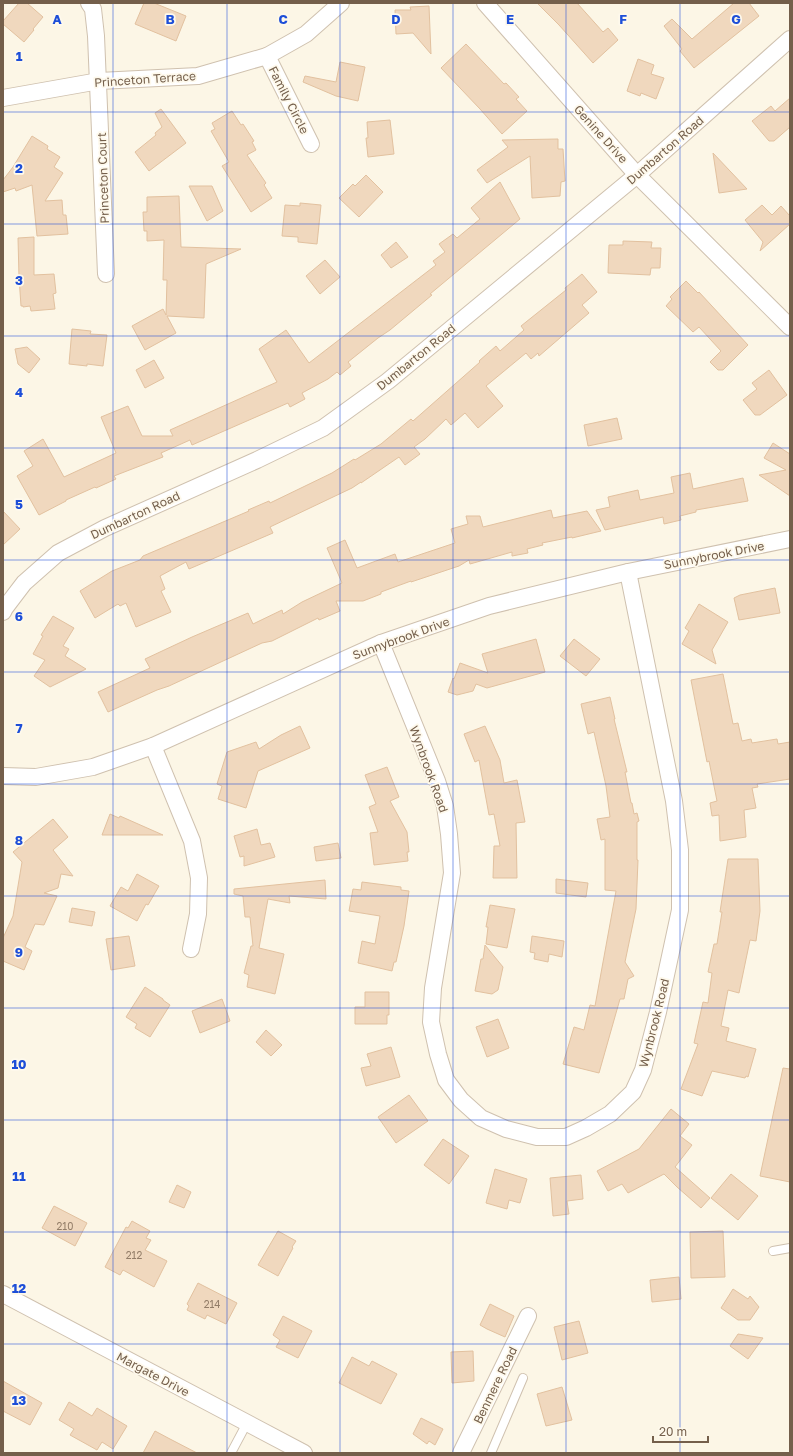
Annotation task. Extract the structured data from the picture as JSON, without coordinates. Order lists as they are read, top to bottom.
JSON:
{
  "streets": {
    "street": [
      "Princeton Terrace",
      "Family Circle",
      "Genine Drive",
      "Dumbarton Road",
      "Princeton Court",
      "Sunnybrook Drive",
      "Wynbrook Road",
      "Margate Drive",
      "Benmere Road"
    ]
  },
  "crossings": [
    ["Princeton Terrace", "Family Circle"],
    ["Princeton Terrace", "Princeton Court"],
    ["Genine Drive", "Dumbarton Road"],
    ["Sunnybrook Drive", "Wynbrook Road"]
  ],
  "house_numbers": ["210", "212", "214"],
  "scale_bar": "20 m",
  "grid": {
    "columns": [
      "A",
      "B",
      "C",
      "D",
      "E",
      "F",
      "G"
    ],
    "rows": [
      "1",
      "2",
      "3",
      "4",
      "5",
      "6",
      "7",
      "8",
      "9",
      "10",
      "11",
      "12",
      "13"
    ]
  }
}
